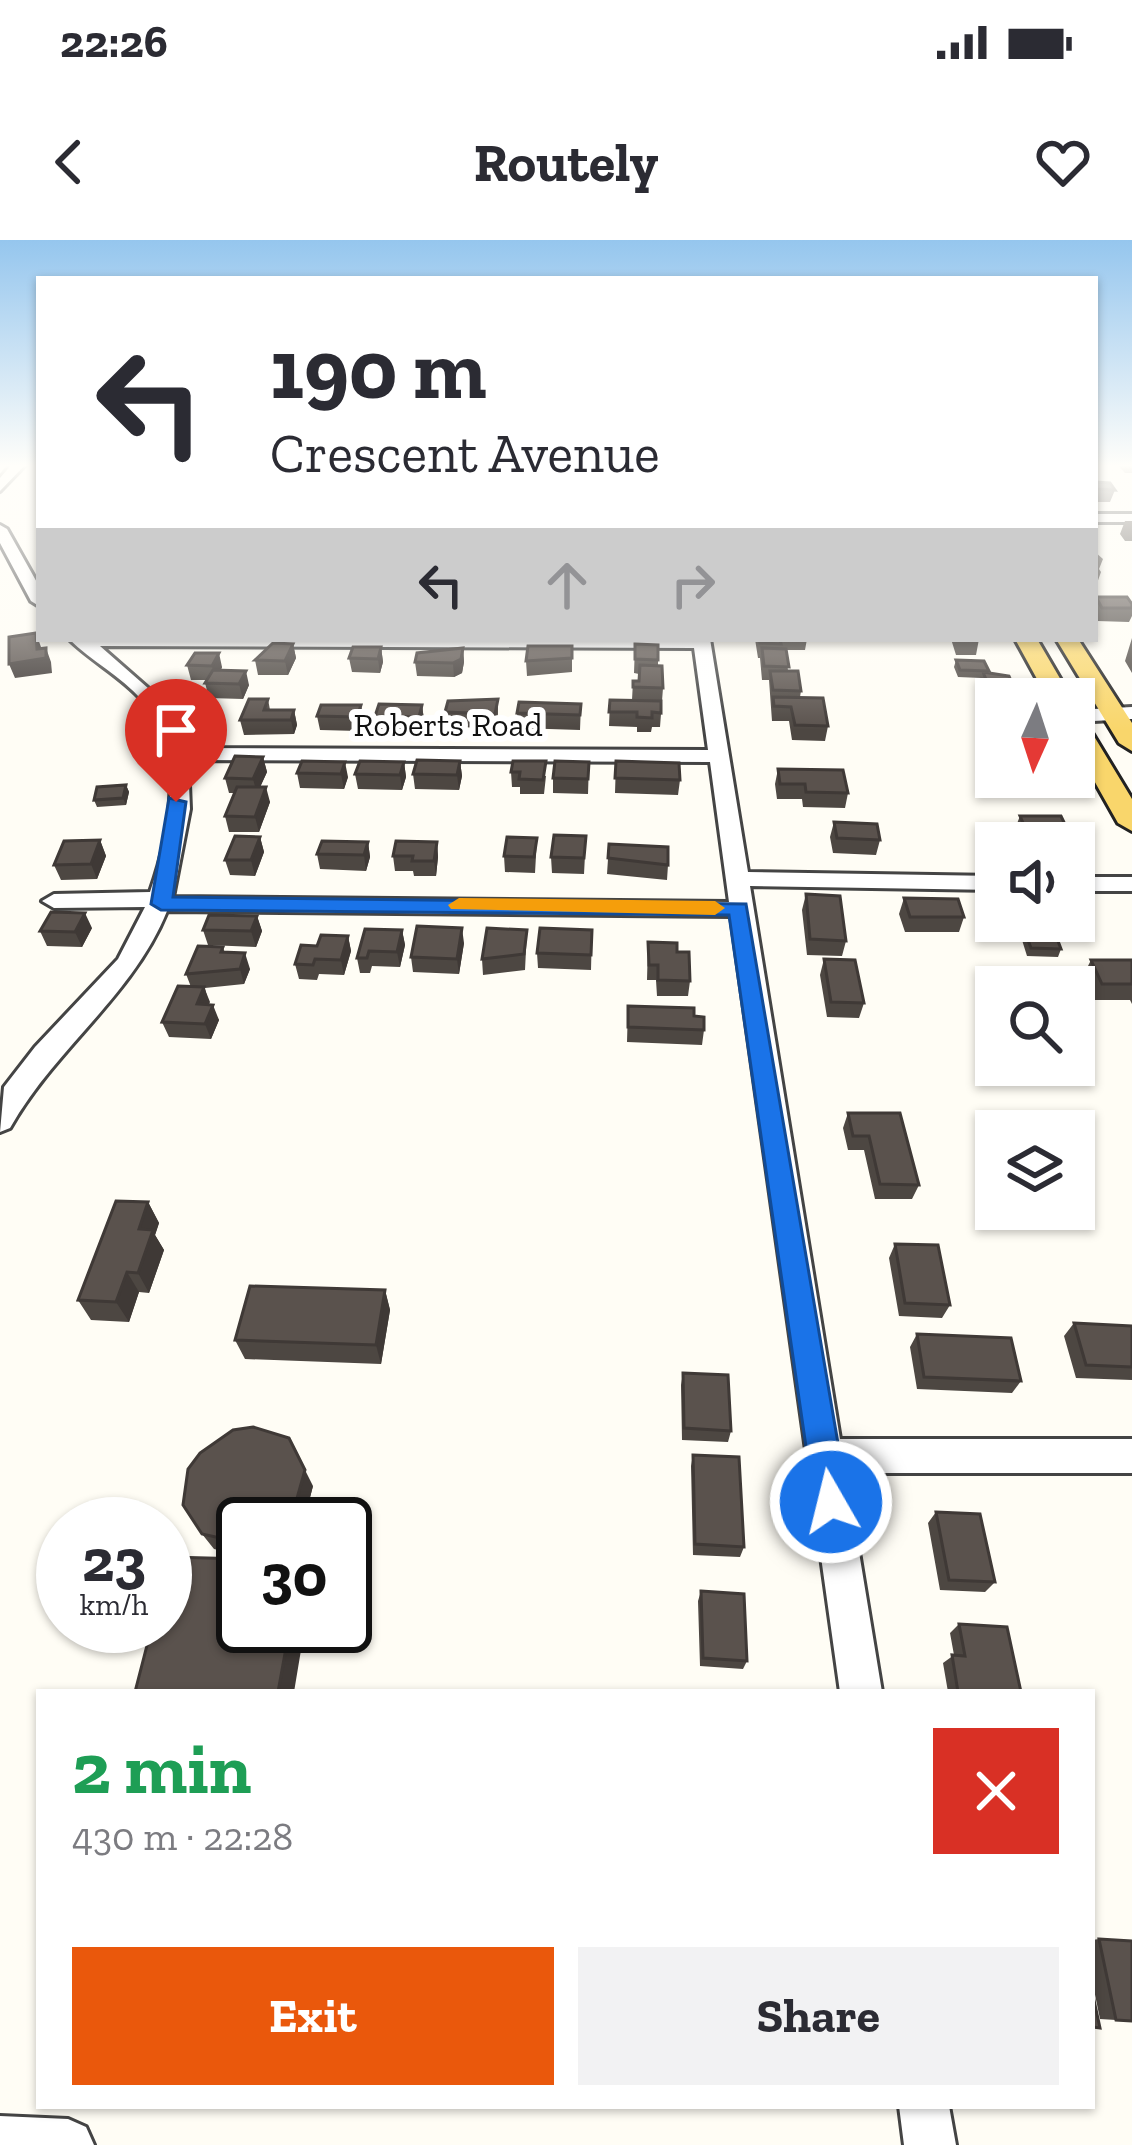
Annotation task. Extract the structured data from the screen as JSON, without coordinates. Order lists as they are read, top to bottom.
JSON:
{
  "streets": {
    "street": ["Roberts Road"]
  },
  "north": "bottom",
  "page": {
    "status": "22:26",
    "header": "Routely",
    "turn": ["190 m", "Crescent Avenue"],
    "speed": "23 km/h",
    "limit": "30",
    "heading": ["2 min", "430 m · 22:28"],
    "buttons": ["Exit", "Share"]
  }
}
